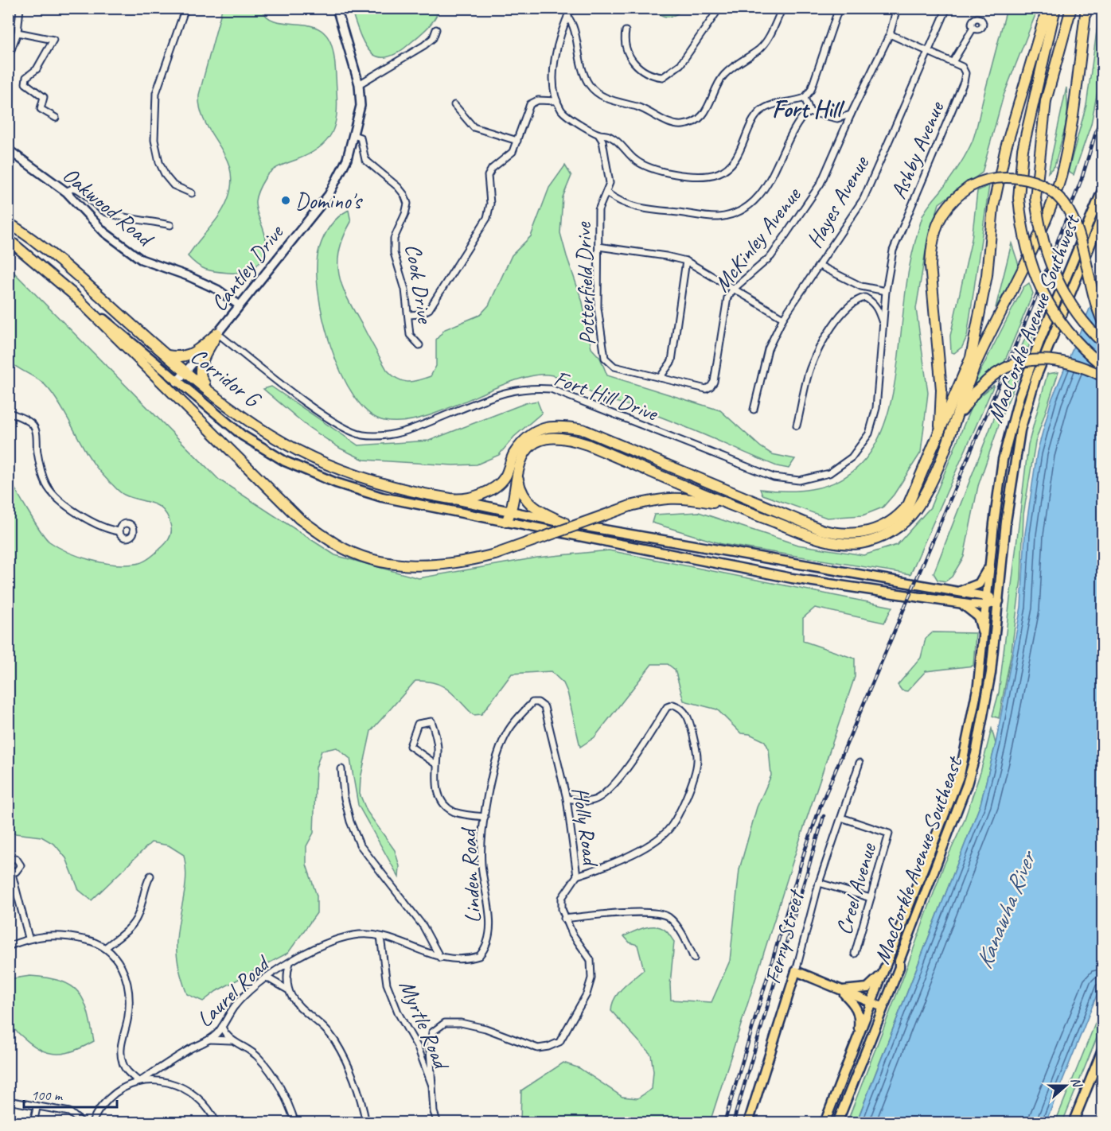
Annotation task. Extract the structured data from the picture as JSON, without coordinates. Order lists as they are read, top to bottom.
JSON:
{
  "streets": {
    "highway": ["Corridor G"],
    "main road": ["MacCorkle Avenue Southwest", "MacCorkle Avenue Southeast", "Ferry Street"],
    "street": [
      "Ashby Avenue",
      "Hayes Avenue",
      "Oakwood Road",
      "McKinley Avenue",
      "Cantley Drive",
      "Cook Drive",
      "Potterfield Drive",
      "Fort Hill Drive",
      "Holly Road",
      "Linden Road",
      "Creel Avenue",
      "Laurel Road",
      "Myrtle Road"
    ]
  },
  "crossings": [
    ["Ashby Avenue", "Fort Hill Drive"],
    ["Oakwood Road", "Cantley Drive"],
    ["McKinley Avenue", "Potterfield Drive"],
    ["Cantley Drive", "Cook Drive"],
    ["Cantley Drive", "Corridor G"],
    ["Cantley Drive", "Fort Hill Drive"],
    ["MacCorkle Avenue Southwest", "MacCorkle Avenue Southeast"],
    ["Holly Road", "Linden Road"],
    ["Linden Road", "Laurel Road"],
    ["Linden Road", "Myrtle Road"],
    ["Creel Avenue", "Ferry Street"],
    ["Laurel Road", "Myrtle Road"]
  ],
  "districts": ["Fort Hill"],
  "water": ["Kanawha River"],
  "places": ["Domino's"],
  "scale_bar": "100 m",
  "north": "right"
}
